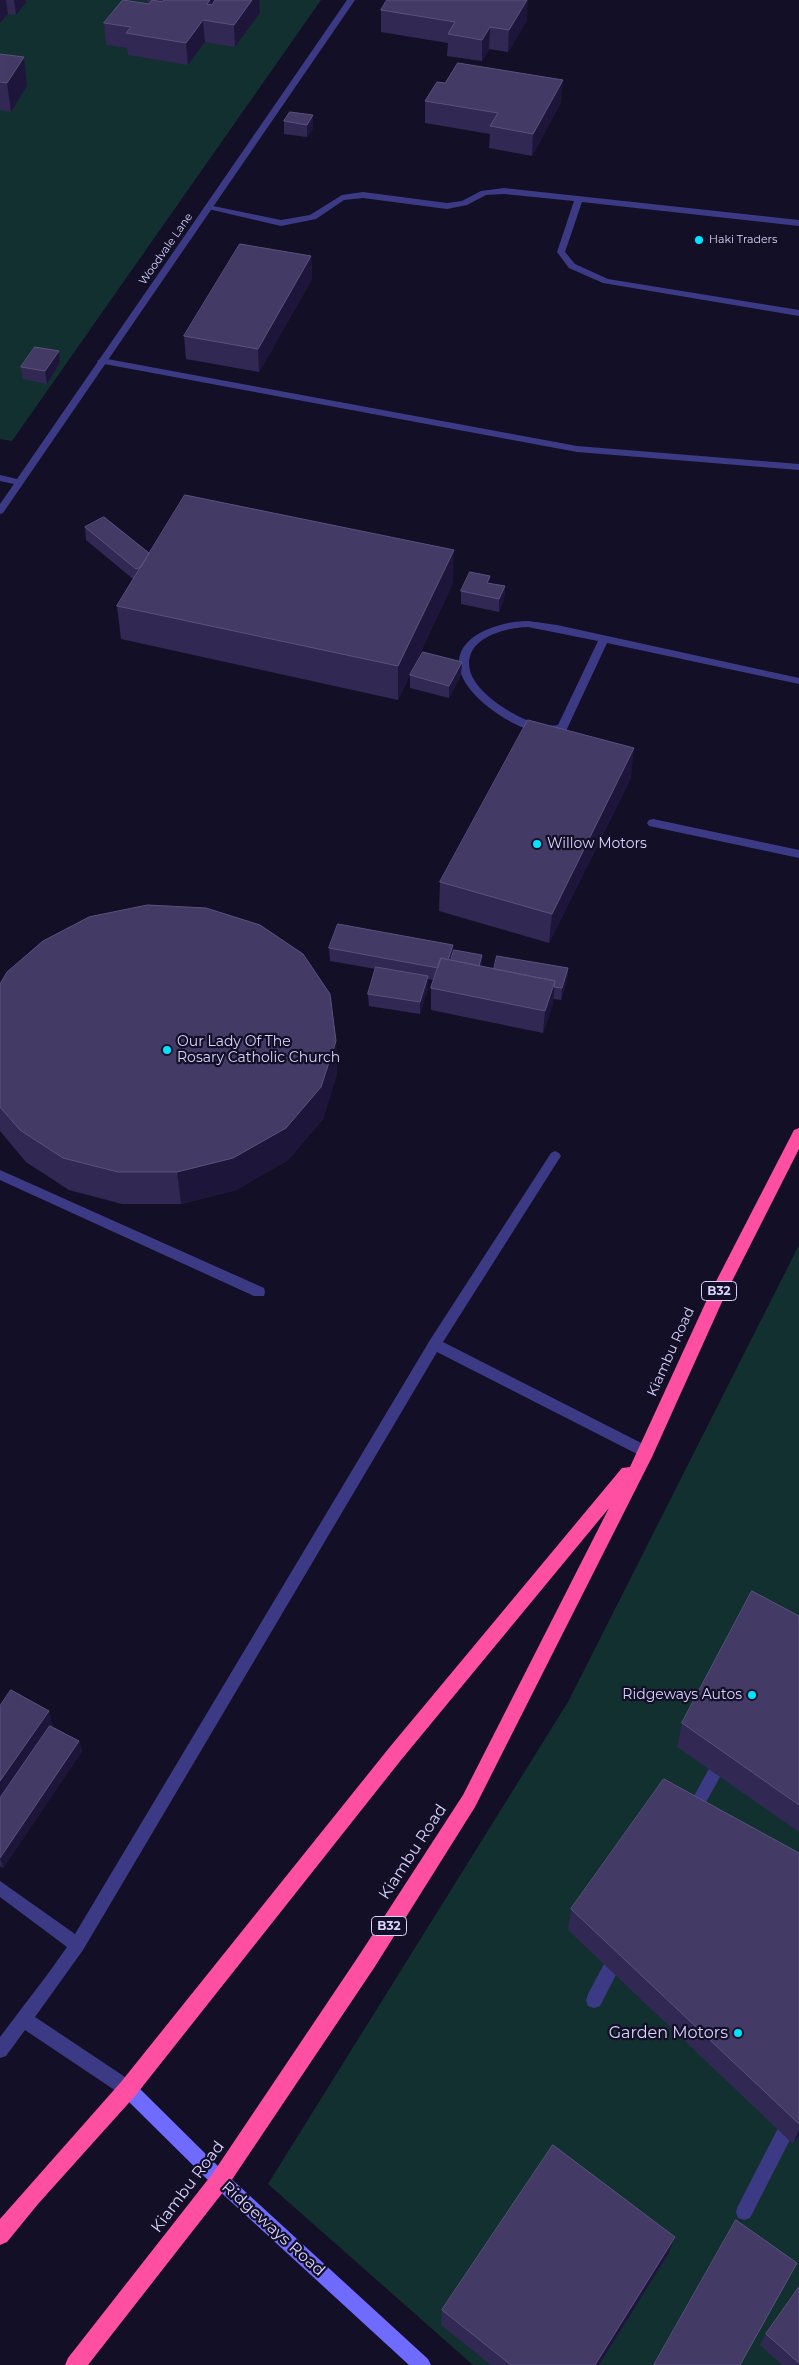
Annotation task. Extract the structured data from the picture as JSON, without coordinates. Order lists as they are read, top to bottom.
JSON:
{
  "streets": {
    "highway": ["B32", "Kiambu Road"],
    "street": ["Woodvale Lane", "Ridgeways Road"]
  },
  "crossings": [
    ["Kiambu Road", "Ridgeways Road"]
  ],
  "places": [
    "Haki Traders",
    "Willow Motors",
    "Our Lady Of The Rosary Catholic Church",
    "Ridgeways Autos",
    "Garden Motors"
  ]
}
